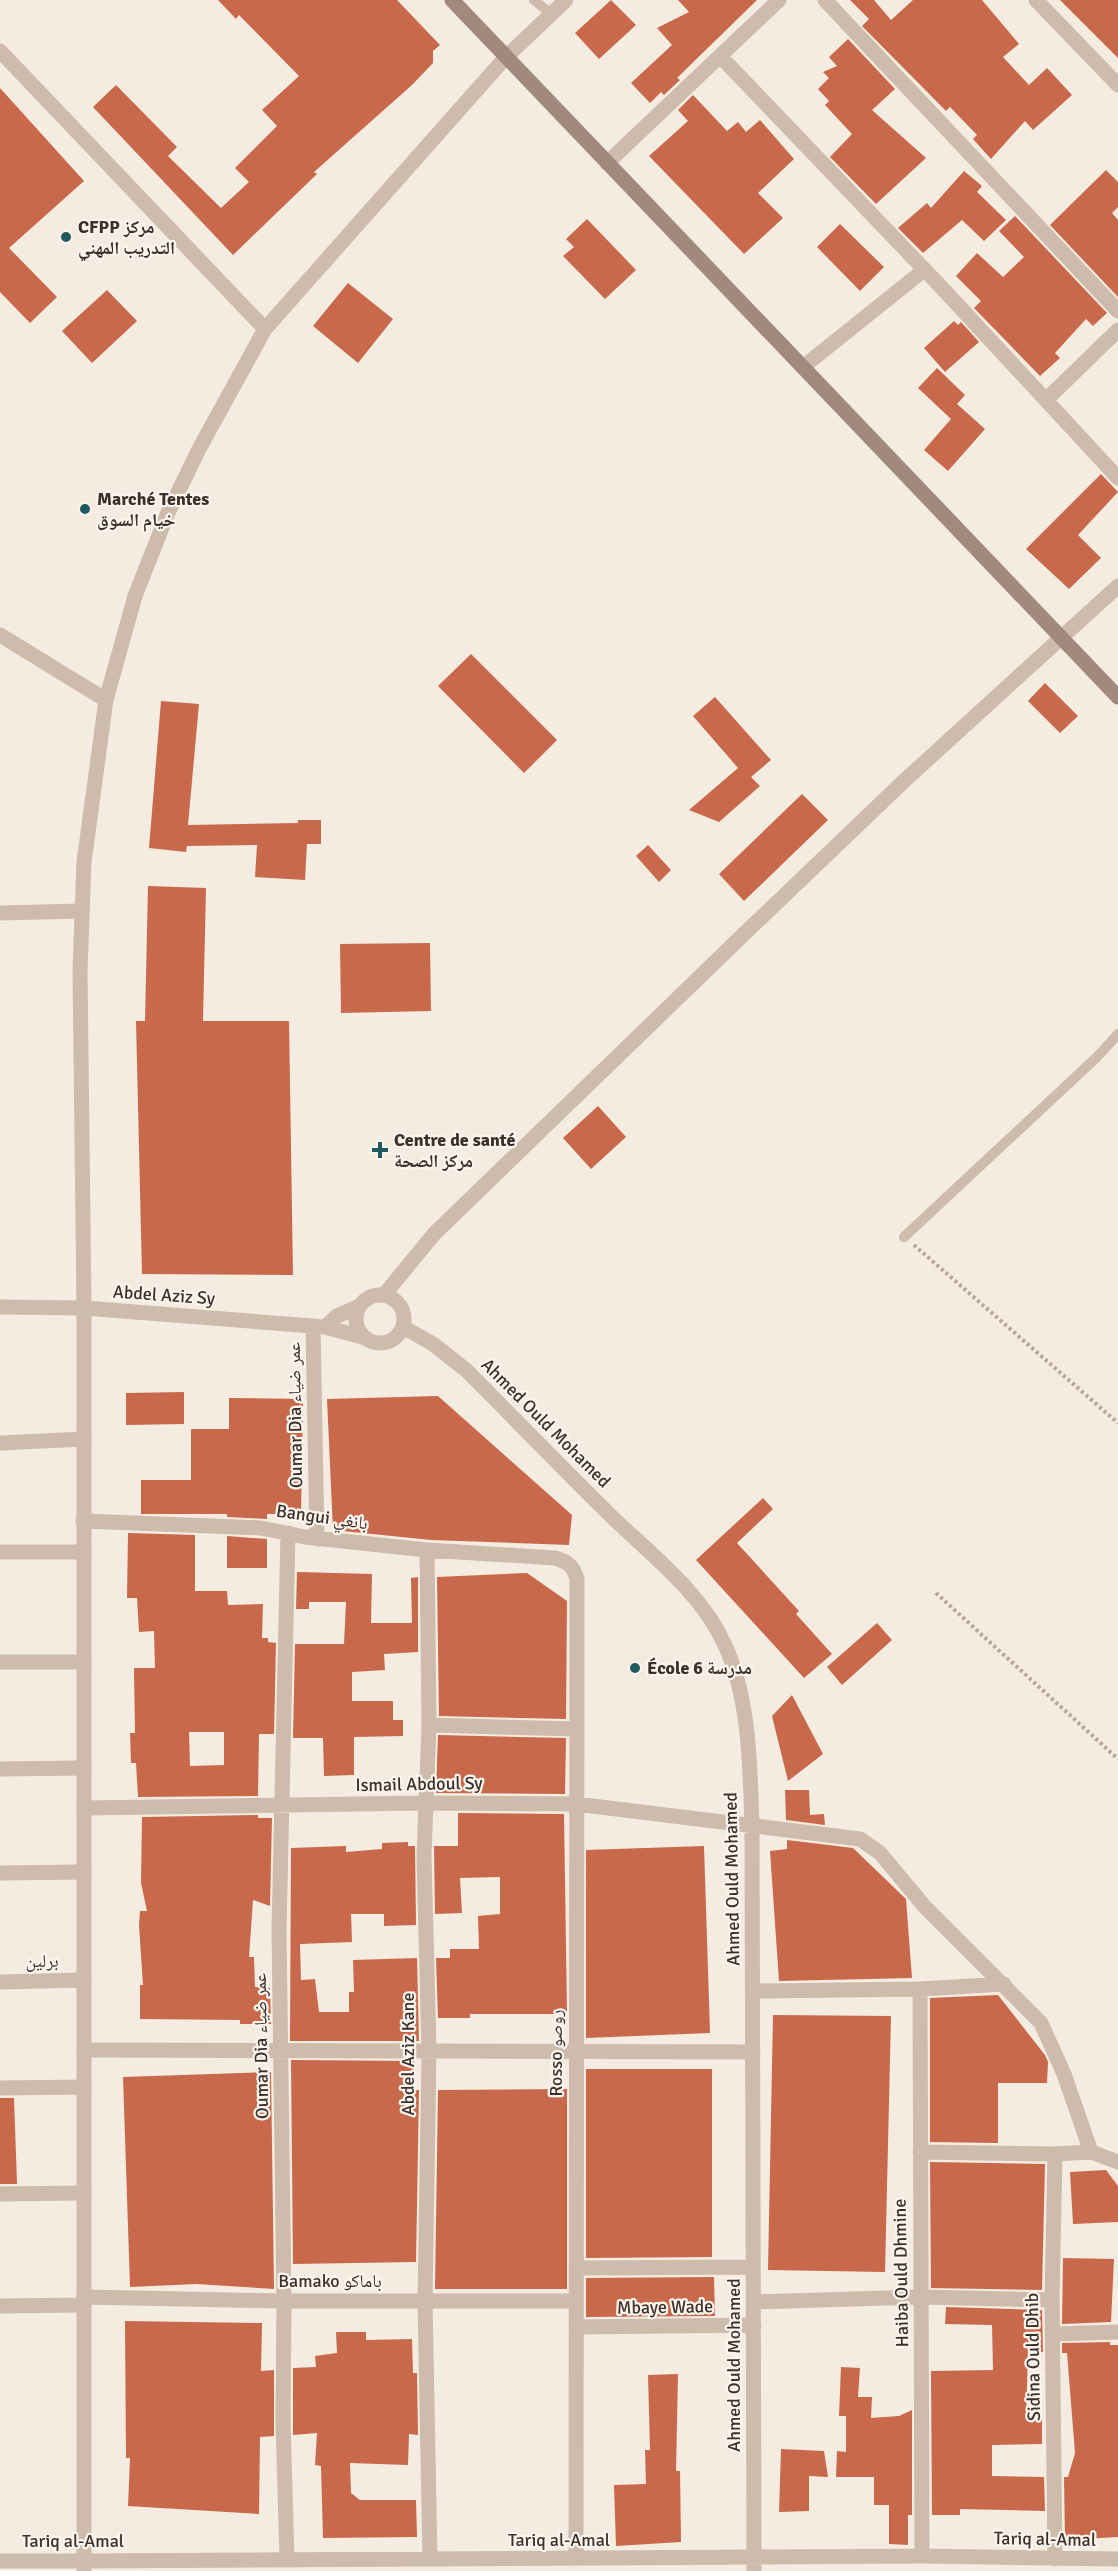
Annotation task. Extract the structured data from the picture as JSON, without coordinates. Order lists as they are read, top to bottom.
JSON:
{
  "streets": {
    "street": [
      "Abdel Aziz Sy",
      "Oumar Dia عمر ضياء",
      "Ahmed Ould Mohamed",
      "Bangui بانغي",
      "Ismail Abdoul Sy",
      "برلين",
      "Rosso روصو",
      "Abdel Aziz Kane",
      "Haiba Ould Dhmine",
      "Bamako باماكو",
      "Mbaye Wade",
      "Sidina Ould Dhib",
      "Tariq al-Amal"
    ]
  },
  "crossings": [
    ["Abdel Aziz Sy", "Oumar Dia عمر ضياء"],
    ["Abdel Aziz Sy", "Ahmed Ould Mohamed"],
    ["Oumar Dia عمر ضياء", "Bangui بانغي"],
    ["Oumar Dia عمر ضياء", "Ismail Abdoul Sy"],
    ["Oumar Dia عمر ضياء", "Bamako باماكو"],
    ["Oumar Dia عمر ضياء", "Tariq al-Amal"],
    ["Ahmed Ould Mohamed", "Ismail Abdoul Sy"],
    ["Ahmed Ould Mohamed", "Mbaye Wade"],
    ["Ahmed Ould Mohamed", "Tariq al-Amal"],
    ["Bangui بانغي", "Rosso روصو"],
    ["Bangui بانغي", "Abdel Aziz Kane"],
    ["Ismail Abdoul Sy", "Rosso روصو"],
    ["Ismail Abdoul Sy", "Abdel Aziz Kane"],
    ["Rosso روصو", "Bamako باماكو"],
    ["Rosso روصو", "Mbaye Wade"],
    ["Rosso روصو", "Tariq al-Amal"],
    ["Abdel Aziz Kane", "Bamako باماكو"],
    ["Abdel Aziz Kane", "Tariq al-Amal"],
    ["Haiba Ould Dhmine", "Tariq al-Amal"],
    ["Sidina Ould Dhib", "Tariq al-Amal"]
  ],
  "places": {
    "other": ["CFPP مركز التدريب المهني", "Marché Tentes خيام السوق", "École 6 مدرسة"],
    "health": ["Centre de santé مركز الصحة"]
  }
}
